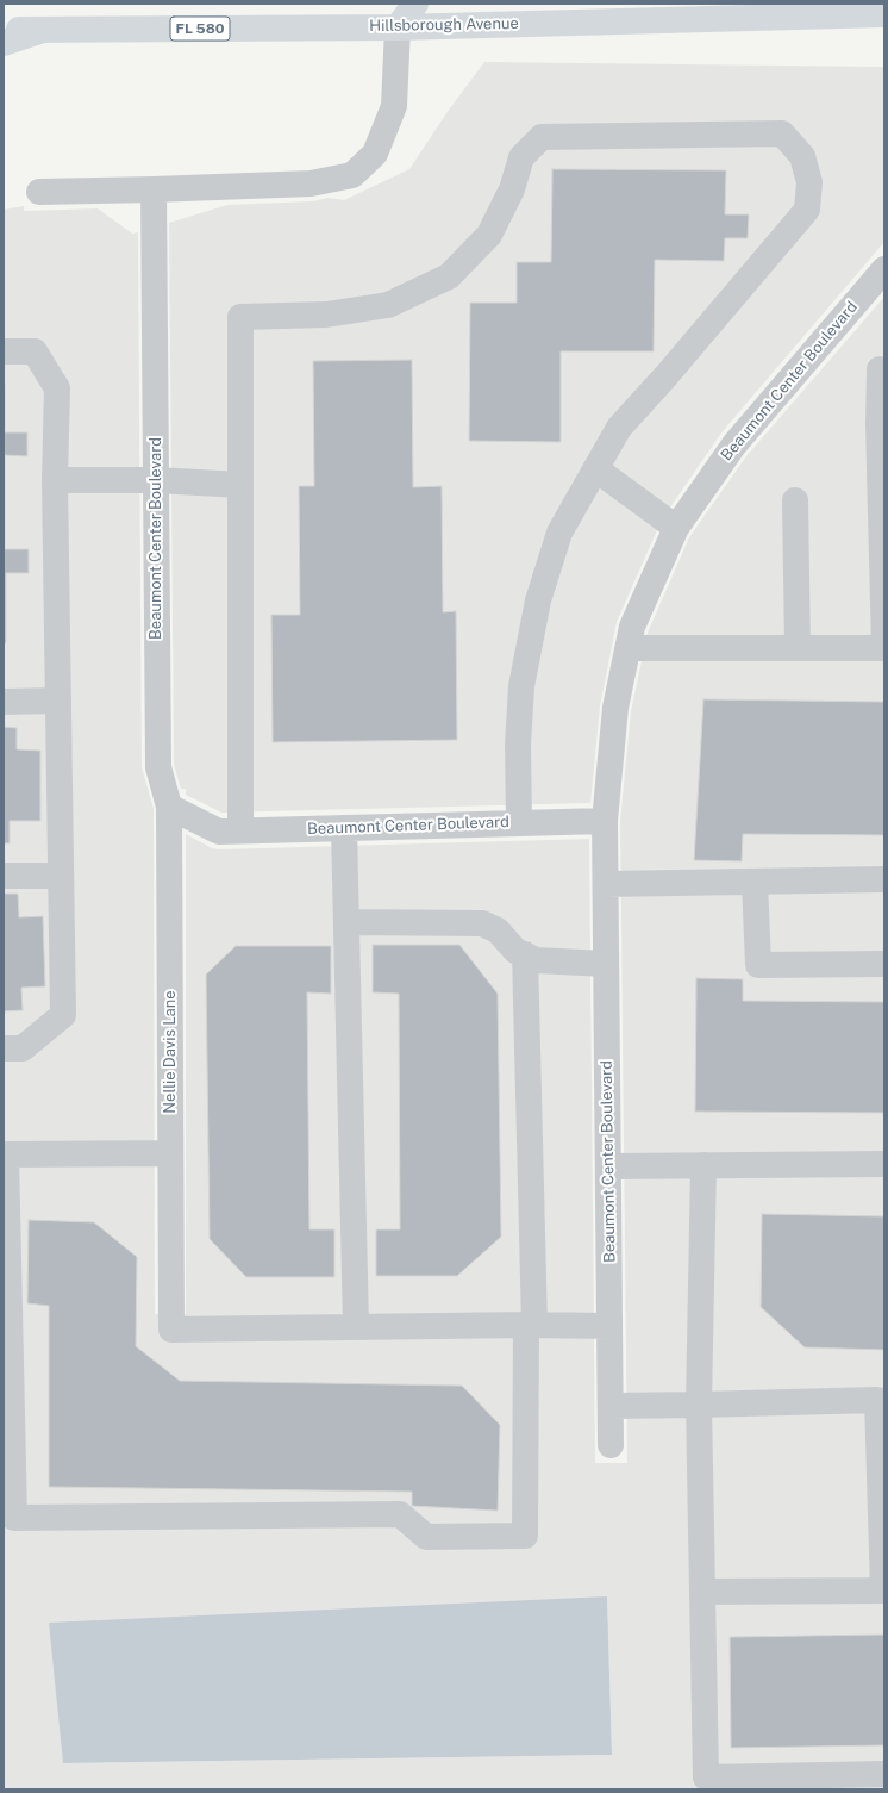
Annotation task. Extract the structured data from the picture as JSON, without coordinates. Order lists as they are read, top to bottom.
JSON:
{
  "streets": {
    "main road": ["Hillsborough Avenue", "FL 580"],
    "street": ["Beaumont Center Boulevard", "Nellie Davis Lane"]
  },
  "crossings": [
    ["Beaumont Center Boulevard", "Nellie Davis Lane"]
  ]
}
